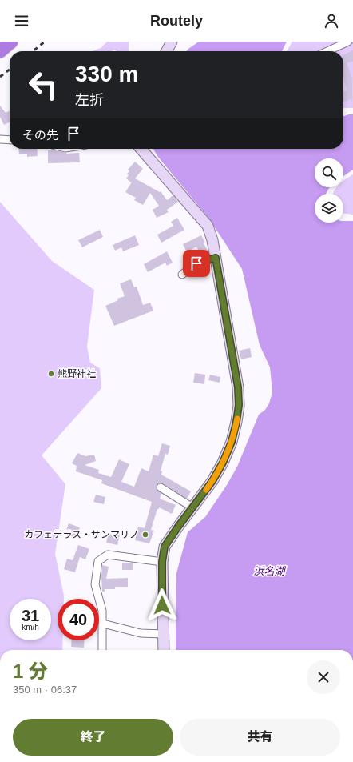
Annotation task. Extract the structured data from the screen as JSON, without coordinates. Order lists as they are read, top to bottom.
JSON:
{
  "water": ["浜名湖"],
  "places": ["熊野神社", "カフェテラス・サンマリノ"],
  "page": {
    "header": "Routely",
    "turn": ["330 m", "左折"],
    "then": "その先",
    "speed": "31 km/h",
    "limit": "40",
    "heading": ["1 分", "350 m · 06:37"],
    "buttons": ["終了", "共有"]
  }
}
